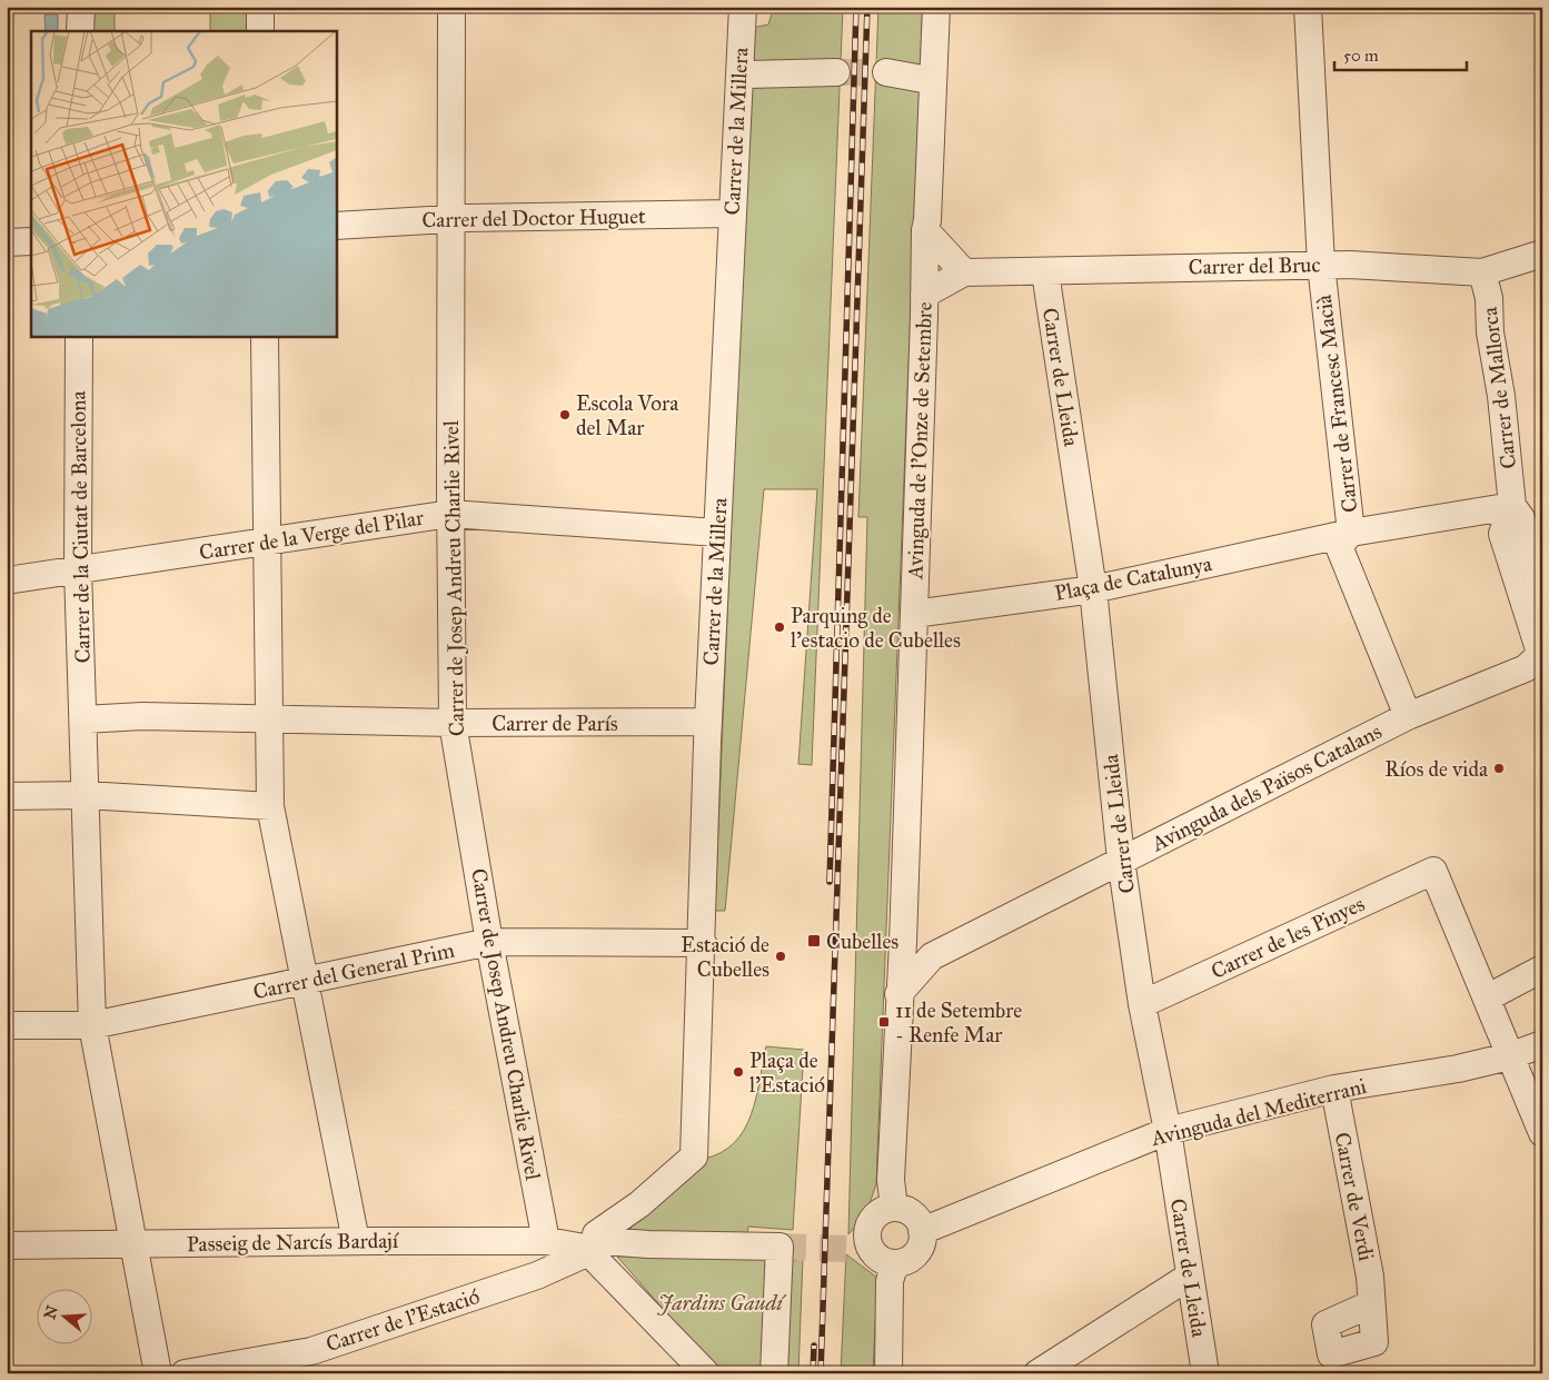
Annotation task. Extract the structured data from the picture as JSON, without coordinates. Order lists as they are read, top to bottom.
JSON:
{
  "streets": {
    "street": [
      "Carrer de la Millera",
      "Carrer del Doctor Huguet",
      "Carrer del Bruc",
      "Carrer de Lleida",
      "Carrer de Mallorca",
      "Carrer de Francesc Macià",
      "Avinguda de l'Onze de Setembre",
      "Carrer de la Ciutat de Barcelona",
      "Carrer de la Verge del Pilar",
      "Carrer de Josep Andreu Charlie Rivel",
      "Plaça de Catalunya",
      "Carrer de París",
      "Avinguda dels Països Catalans",
      "Carrer de les Pinyes",
      "Carrer del General Prim",
      "Avinguda del Mediterrani",
      "Carrer de Verdi",
      "Passeig de Narcís Bardají",
      "Carrer de l'Estació"
    ]
  },
  "crossings": [
    ["Carrer de la Millera", "Carrer del Doctor Huguet"],
    ["Carrer de la Millera", "Carrer de la Verge del Pilar"],
    ["Carrer de la Millera", "Carrer de París"],
    ["Carrer de la Millera", "Carrer del General Prim"],
    ["Carrer de la Millera", "Carrer de l'Estació"],
    ["Carrer del Doctor Huguet", "Carrer de Josep Andreu Charlie Rivel"],
    ["Carrer del Bruc", "Carrer de Lleida"],
    ["Carrer del Bruc", "Carrer de Mallorca"],
    ["Carrer del Bruc", "Carrer de Francesc Macià"],
    ["Carrer del Bruc", "Avinguda de l'Onze de Setembre"],
    ["Carrer de Lleida", "Plaça de Catalunya"],
    ["Carrer de Lleida", "Avinguda dels Països Catalans"],
    ["Carrer de Lleida", "Carrer de les Pinyes"],
    ["Carrer de Lleida", "Avinguda del Mediterrani"],
    ["Carrer de Mallorca", "Plaça de Catalunya"],
    ["Carrer de Mallorca", "Avinguda dels Països Catalans"],
    ["Carrer de Francesc Macià", "Plaça de Catalunya"],
    ["Avinguda de l'Onze de Setembre", "Plaça de Catalunya"],
    ["Avinguda de l'Onze de Setembre", "Avinguda dels Països Catalans"],
    ["Avinguda de l'Onze de Setembre", "Avinguda del Mediterrani"],
    ["Carrer de la Ciutat de Barcelona", "Carrer de la Verge del Pilar"],
    ["Carrer de la Ciutat de Barcelona", "Carrer de París"],
    ["Carrer de la Verge del Pilar", "Carrer de Josep Andreu Charlie Rivel"],
    ["Carrer de Josep Andreu Charlie Rivel", "Carrer de París"],
    ["Carrer de Josep Andreu Charlie Rivel", "Carrer del General Prim"],
    ["Carrer de Josep Andreu Charlie Rivel", "Passeig de Narcís Bardají"],
    ["Avinguda del Mediterrani", "Carrer de Verdi"],
    ["Passeig de Narcís Bardají", "Carrer de l'Estació"]
  ],
  "parks": ["Jardins Gaudí"],
  "places": {
    "other": [
      "Escola Vora del Mar",
      "Parquing de l'estacio de Cubelles",
      "Ríos de vida",
      "Estació de Cubelles",
      "Plaça de l'Estació"
    ],
    "transit": ["Cubelles", "11 de Setembre - Renfe Mar"]
  },
  "scale_bar": "50 m",
  "north": "left"
}
